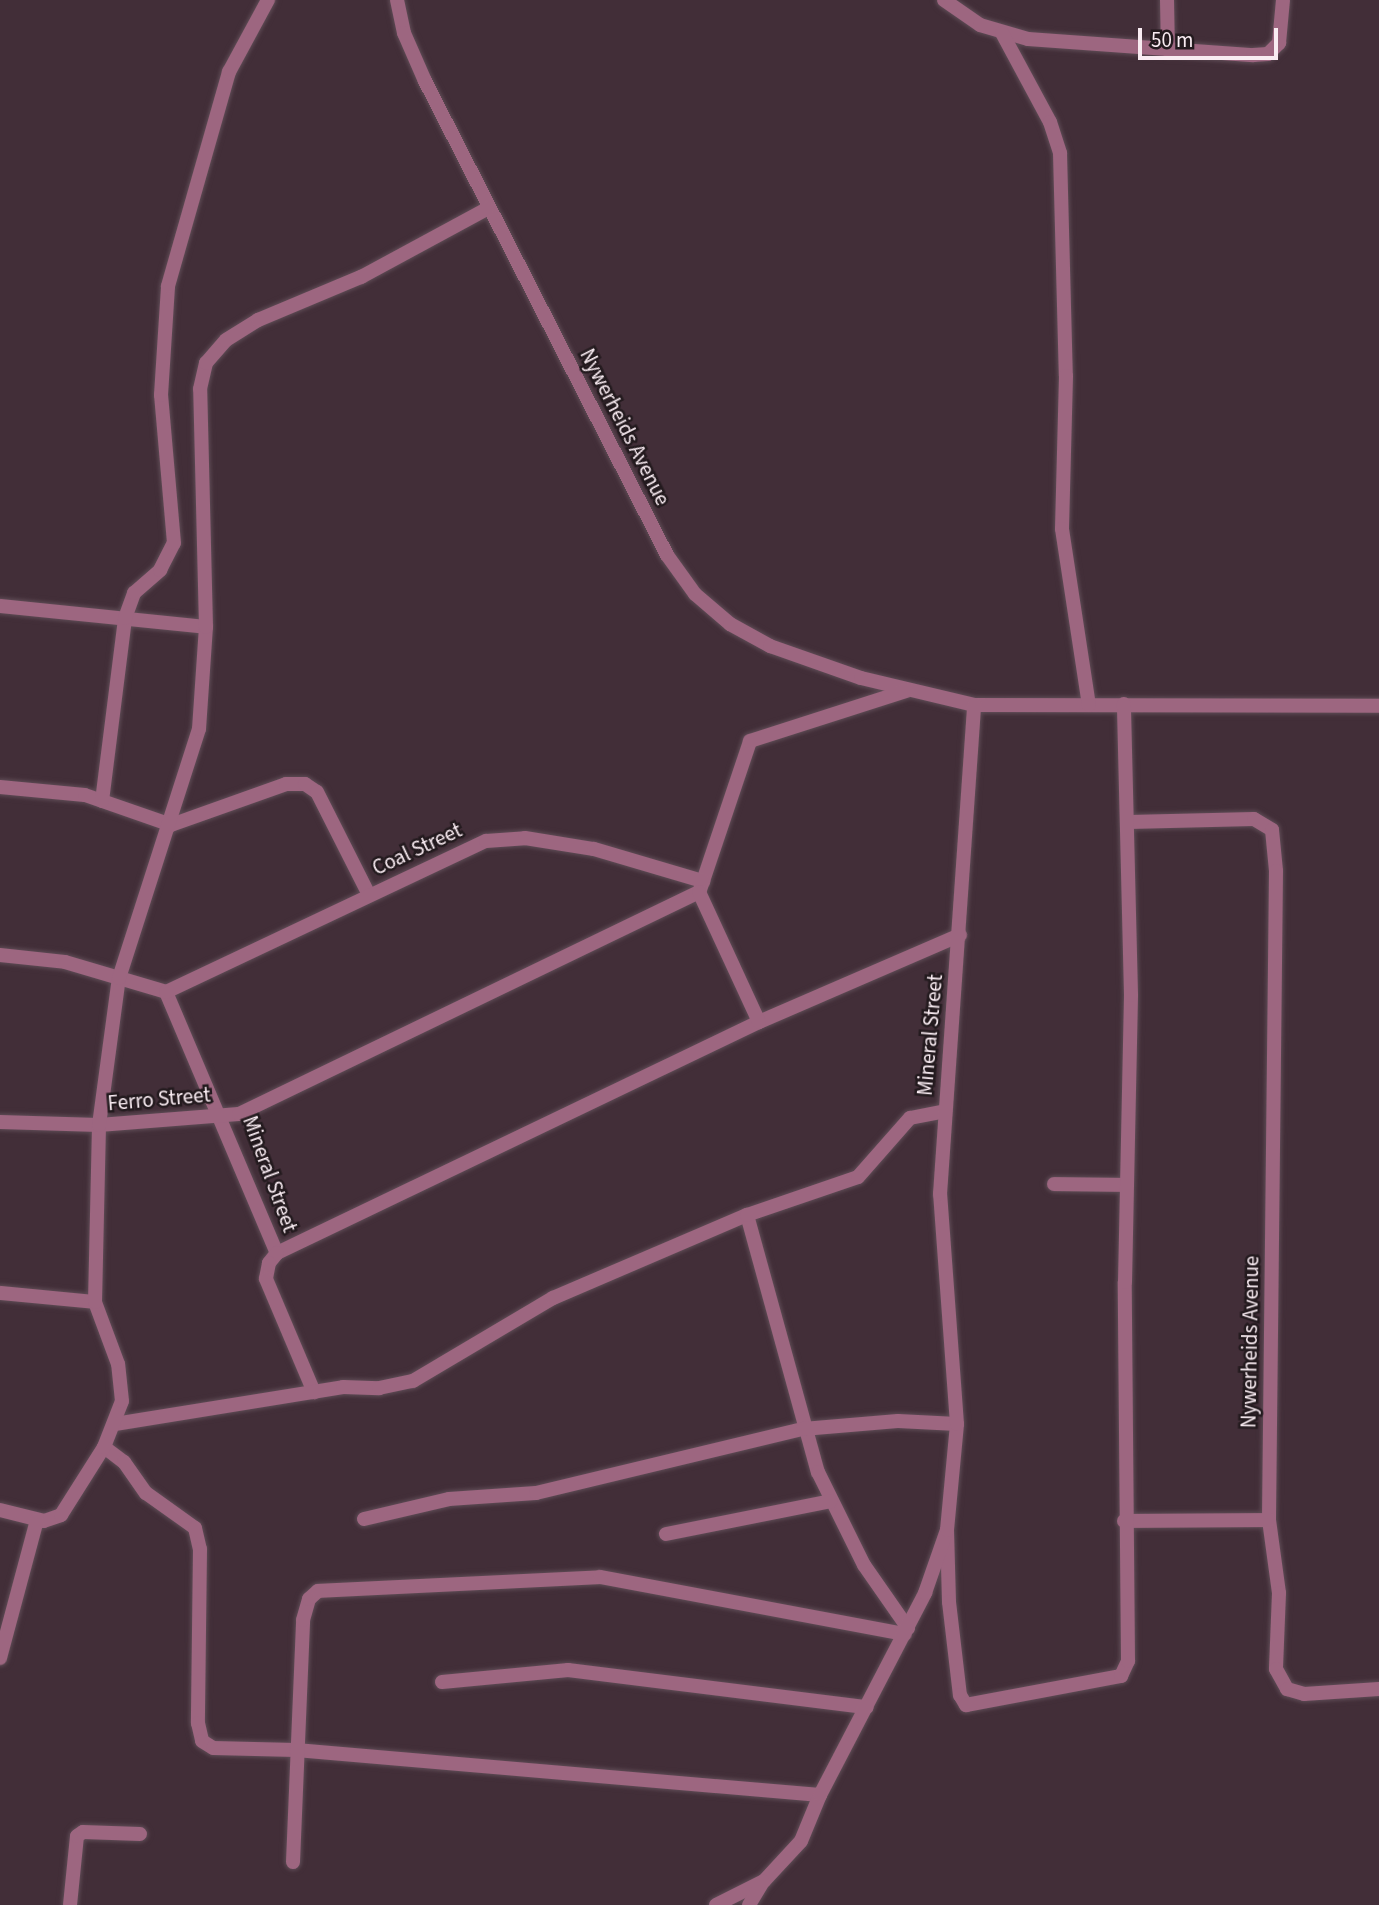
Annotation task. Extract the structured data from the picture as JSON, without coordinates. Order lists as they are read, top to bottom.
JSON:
{
  "streets": {
    "street": [
      "Nywerheids Avenue",
      "Coal Street",
      "Mineral Street",
      "Ferro Street"
    ]
  },
  "crossings": [
    ["Nywerheids Avenue", "Mineral Street"],
    ["Coal Street", "Mineral Street"],
    ["Coal Street", "Ferro Street"],
    ["Mineral Street", "Ferro Street"]
  ],
  "scale_bar": "50 m"
}
